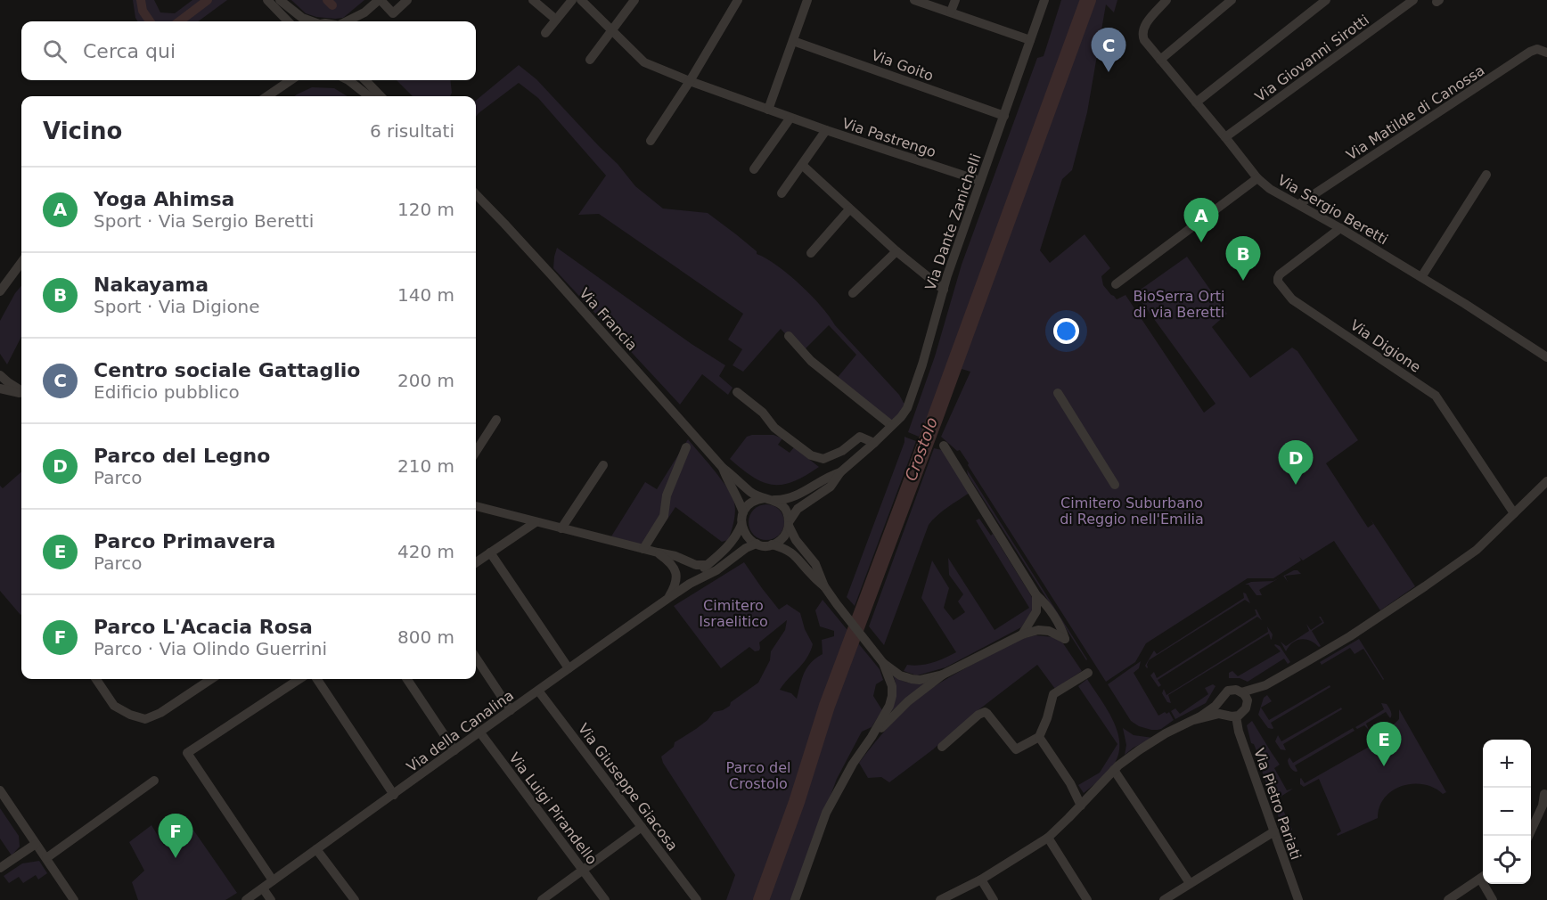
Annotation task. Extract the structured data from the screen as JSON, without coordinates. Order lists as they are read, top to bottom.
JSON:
{
  "streets": {
    "street": [
      "Via Giovanni Sirotti",
      "Via Goito",
      "Via Matilde di Canossa",
      "Via Pastrengo",
      "Via Sergio Beretti",
      "Via Dante Zanichelli",
      "Via Francia",
      "Via Digione",
      "Via della Canalina",
      "Via Giuseppe Giacosa",
      "Via Pietro Pariati",
      "Via Luigi Pirandello"
    ]
  },
  "crossings": [
    ["Via Goito", "Via Dante Zanichelli"],
    ["Via Matilde di Canossa", "Via Sergio Beretti"],
    ["Via Pastrengo", "Via Dante Zanichelli"],
    ["Via Sergio Beretti", "Via Digione"],
    ["Via Francia", "Via della Canalina"],
    ["Via della Canalina", "Via Giuseppe Giacosa"],
    ["Via della Canalina", "Via Luigi Pirandello"]
  ],
  "water": ["Crostolo"],
  "parks": [
    "BioSerra Orti di via Beretti",
    "Cimitero Suburbano di Reggio nell'Emilia",
    "Cimitero Israelitico",
    "Parco del Crostolo"
  ],
  "page": {
    "search": "Cerca qui",
    "pins": [
      "C",
      "A",
      "B",
      "D",
      "E",
      "F"
    ],
    "heading": ["Vicino", "6 risultati"],
    "list": [
      {
        "mark": "A",
        "name": "Yoga Ahimsa",
        "note": "Sport · Via Sergio Beretti",
        "value": "120 m"
      },
      {
        "mark": "B",
        "name": "Nakayama",
        "note": "Sport · Via Digione",
        "value": "140 m"
      },
      {
        "mark": "C",
        "name": "Centro sociale Gattaglio",
        "note": "Edificio pubblico",
        "value": "200 m"
      },
      {
        "mark": "D",
        "name": "Parco del Legno",
        "note": "Parco",
        "value": "210 m"
      },
      {
        "mark": "E",
        "name": "Parco Primavera",
        "note": "Parco",
        "value": "420 m"
      },
      {
        "mark": "F",
        "name": "Parco L'Acacia Rosa",
        "note": "Parco · Via Olindo Guerrini",
        "value": "800 m"
      }
    ],
    "map_buttons": ["+", "−"]
  }
}
